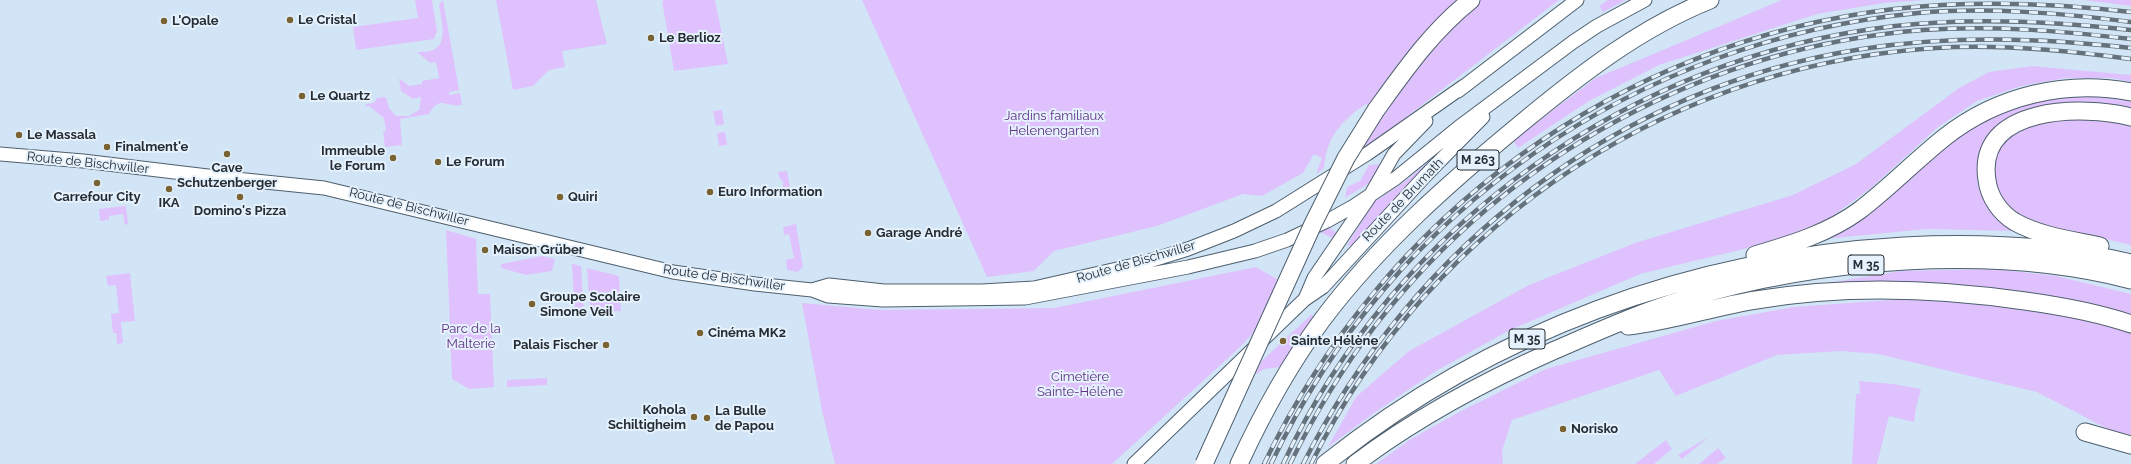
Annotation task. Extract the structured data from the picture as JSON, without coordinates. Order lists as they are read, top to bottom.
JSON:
{
  "streets": {
    "highway": ["M 263", "M 35"],
    "main road": ["Route de Bischwiller", "Route de Brumath"]
  },
  "crossings": [
    ["Route de Bischwiller", "Route de Brumath"]
  ],
  "parks": ["Jardins familiaux Helenengarten", "Parc de la Malterie", "Cimetière Sainte-Hélène"],
  "places": [
    "Le Cristal",
    "L'Opale",
    "Le Berlioz",
    "Le Quartz",
    "Le Massala",
    "Finalment'e",
    "Cave Schutzenberger",
    "Immeuble le Forum",
    "Le Forum",
    "Carrefour City",
    "IKA",
    "Euro Information",
    "Domino's Pizza",
    "Quiri",
    "Garage André",
    "Maison Grüber",
    "Groupe Scolaire Simone Veil",
    "Cinéma MK2",
    "Sainte Hélène",
    "Palais Fischer",
    "Kohola Schiltigheim",
    "La Bulle de Papou",
    "Norisko"
  ]
}
